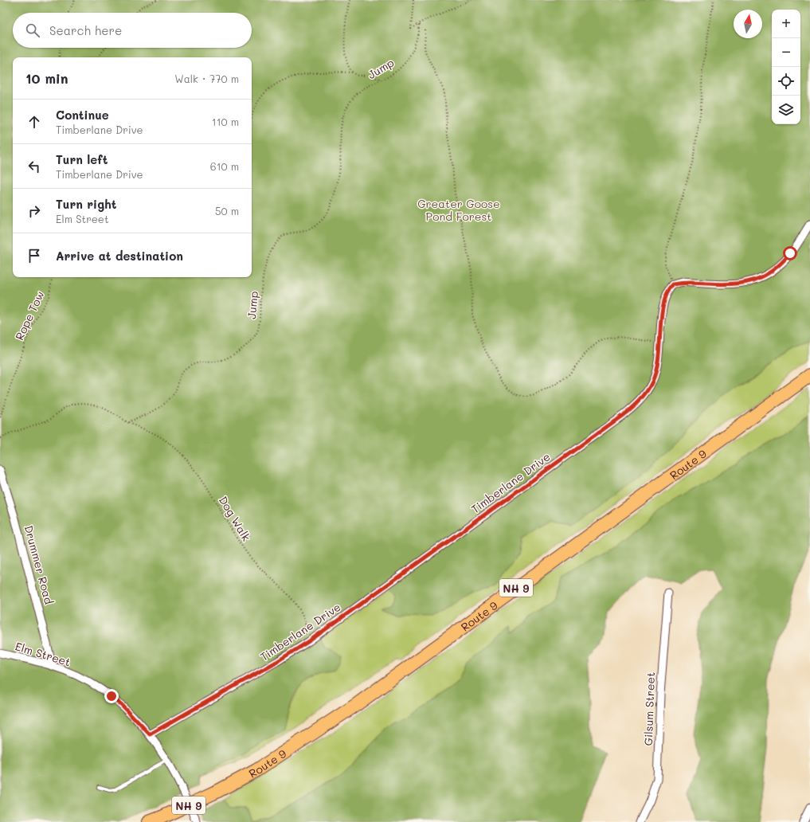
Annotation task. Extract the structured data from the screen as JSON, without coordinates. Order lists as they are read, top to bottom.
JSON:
{
  "streets": {
    "highway": ["Route 9", "NH 9"],
    "street": [
      "Timberlane Drive",
      "Drummer Road",
      "Elm Street",
      "Gilsum Street"
    ],
    "path": ["Jump", "Rope Tow", "Dog Walk"]
  },
  "crossings": [
    ["Jump", "Dog Walk"],
    ["Timberlane Drive", "Dog Walk"],
    ["Timberlane Drive", "Elm Street"],
    ["Drummer Road", "Elm Street"]
  ],
  "parks": ["Greater Goose Pond Forest"],
  "north": "top",
  "page": {
    "map_buttons": ["+", "−"],
    "search": "Search here",
    "heading": ["10 min", "Walk · 770 m"],
    "list": [
      ["Continue", "Timberlane Drive", "110 m"],
      ["Turn left", "Timberlane Drive", "610 m"],
      ["Turn right", "Elm Street", "50 m"],
      "Arrive at destination"
    ]
  }
}
